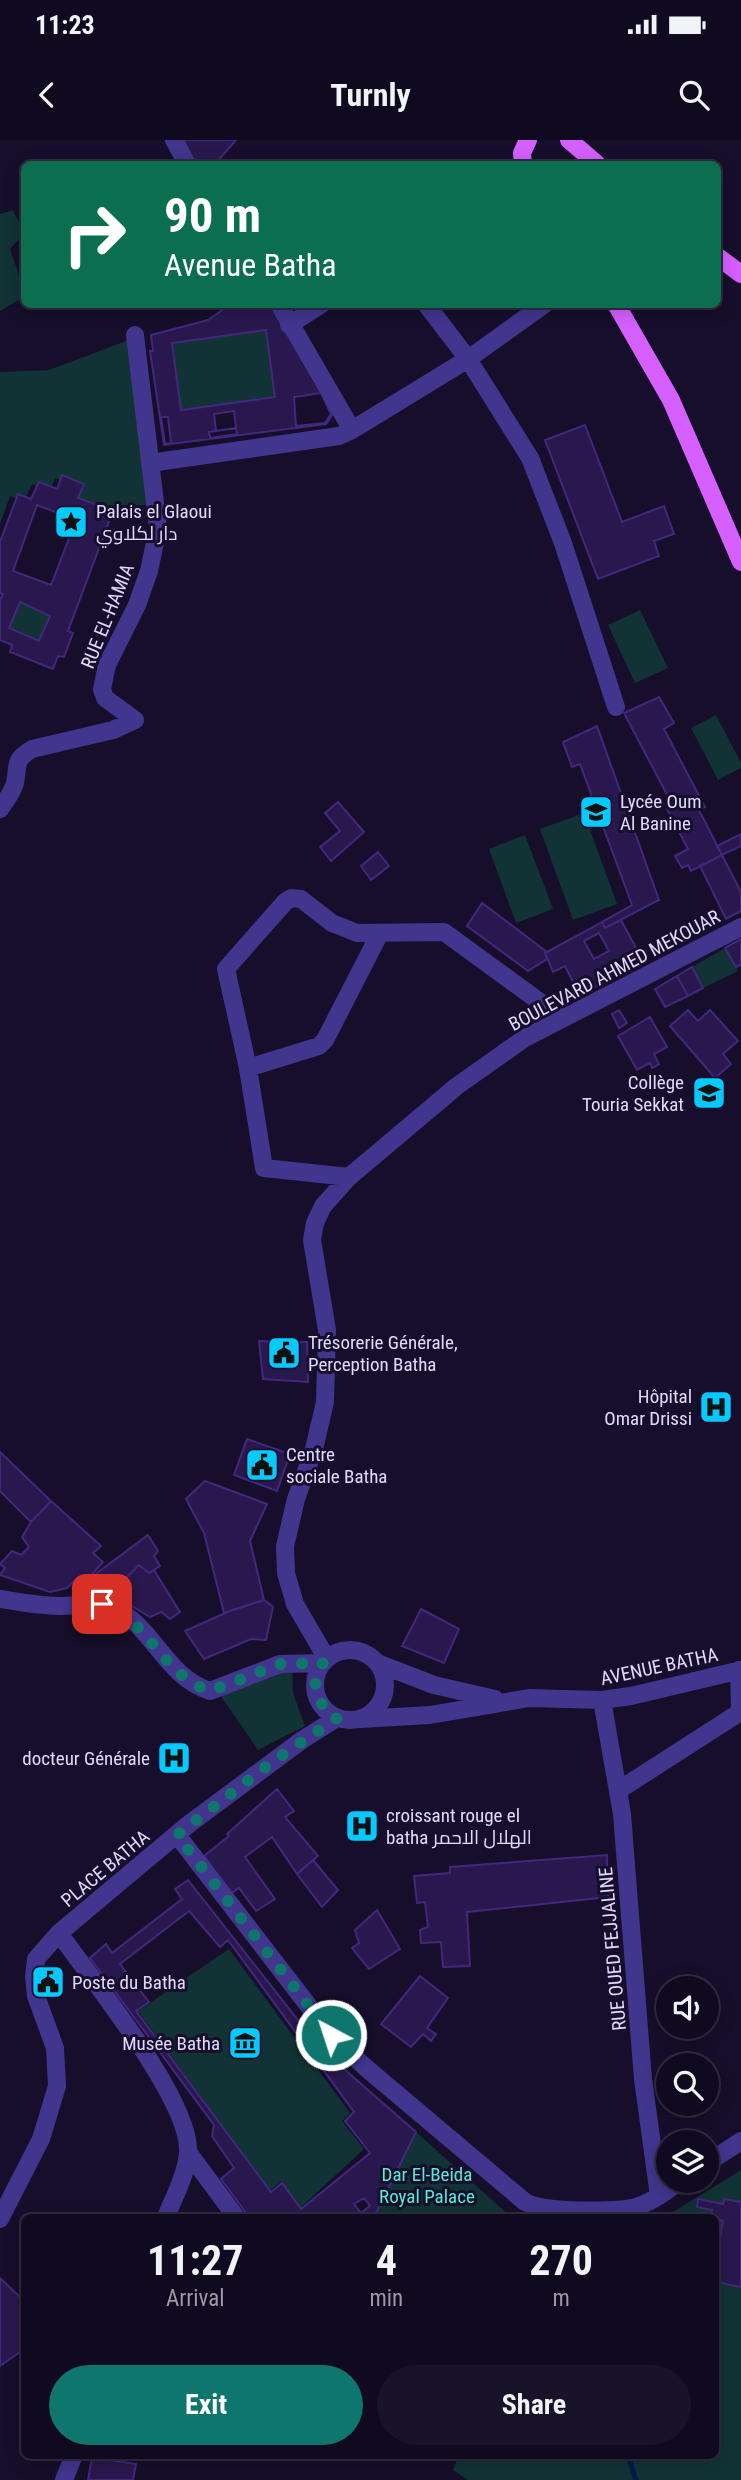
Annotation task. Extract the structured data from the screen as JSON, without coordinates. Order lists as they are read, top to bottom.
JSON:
{
  "streets": {
    "street": [
      "RUE EL-HAMIA",
      "BOULEVARD AHMED MEKOUAR",
      "AVENUE BATHA",
      "PLACE BATHA",
      "RUE OUED FEJJALINE"
    ]
  },
  "crossings": [
    ["BOULEVARD AHMED MEKOUAR", "AVENUE BATHA"],
    ["AVENUE BATHA", "RUE OUED FEJJALINE"]
  ],
  "parks": ["Dar El-Beida Royal Palace"],
  "places": {
    "place": ["Palais el Glaoui دار لكلاوي"],
    "school or university": ["Lycée Oum Al Banine", "Collège Touria Sekkat"],
    "public building": ["Trésorerie Générale, Perception Batha", "Centre sociale Batha", "Poste du Batha"],
    "hospital": ["Hôpital Omar Drissi", "docteur Générale", "croissant rouge el batha الهلال الاحمر"],
    "museum": ["Musée Batha"]
  },
  "page": {
    "status": "11:23",
    "header": "Turnly",
    "turn": ["90 m", "Avenue Batha"],
    "eta": [
      "11:27",
      "Arrival",
      "4",
      "min",
      "270",
      "m"
    ],
    "buttons": ["Exit", "Share"]
  }
}
